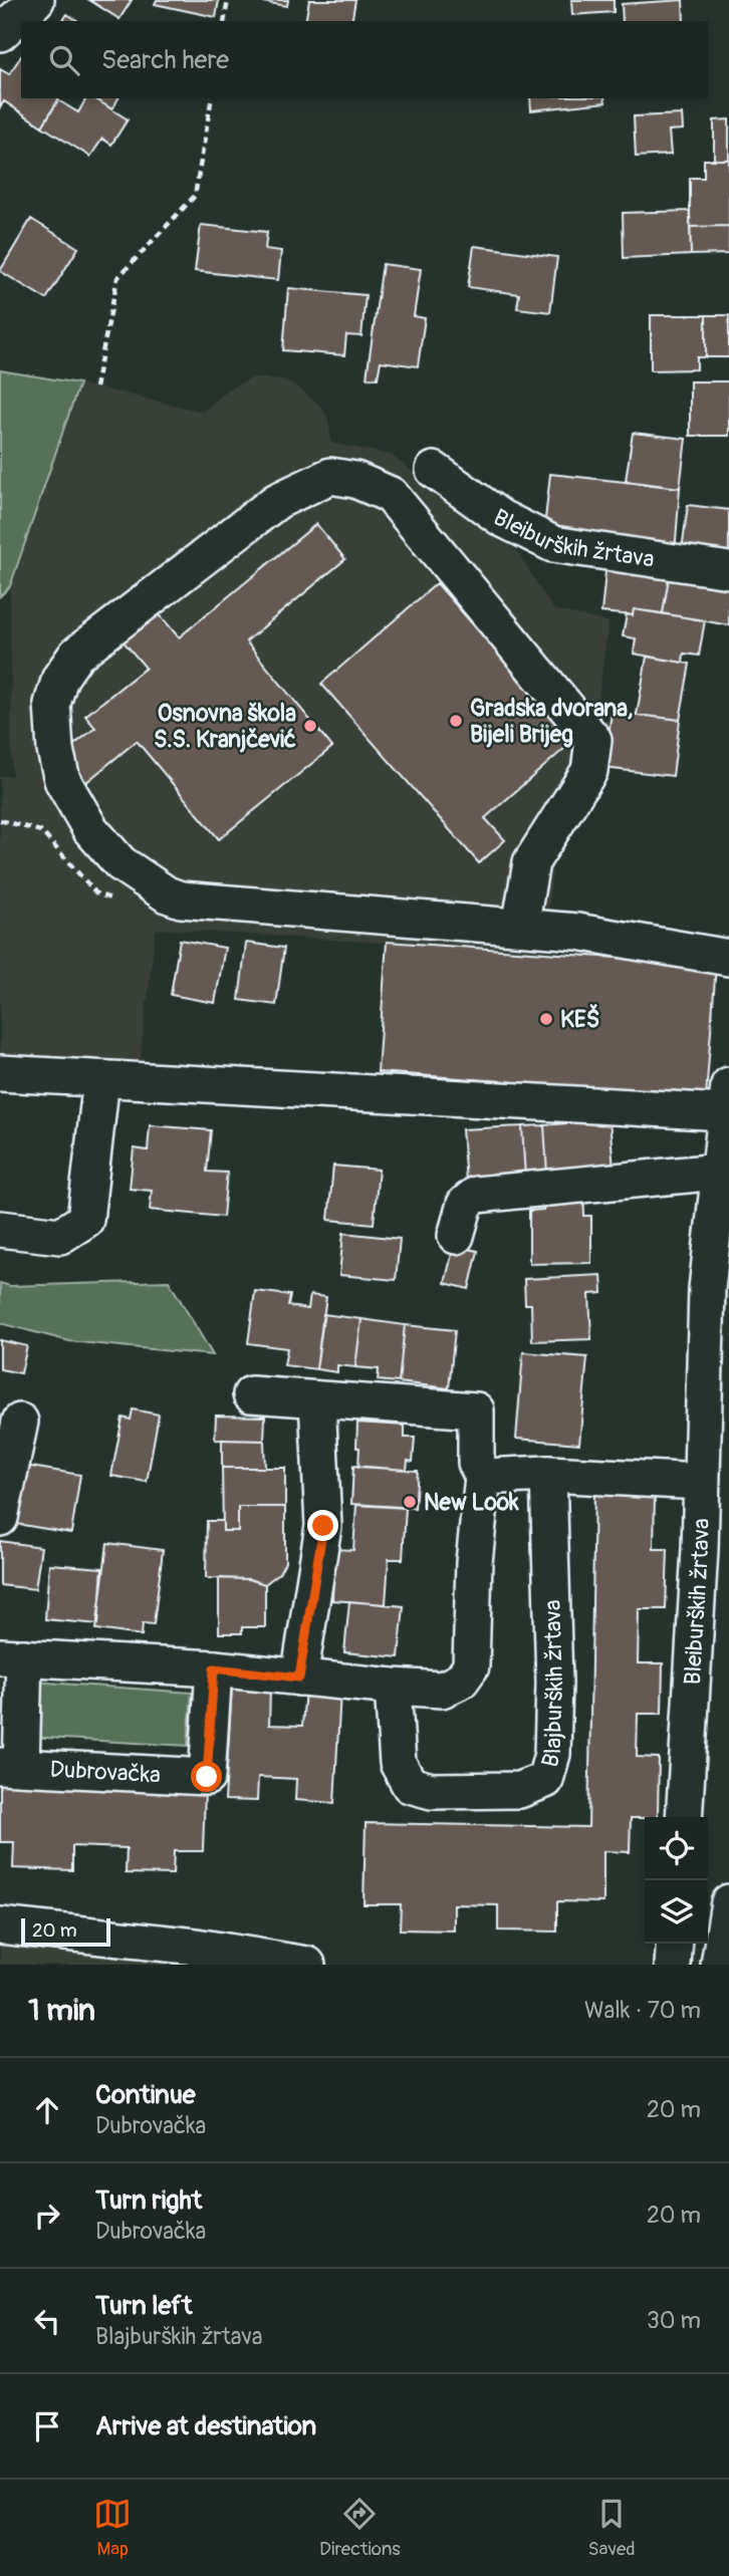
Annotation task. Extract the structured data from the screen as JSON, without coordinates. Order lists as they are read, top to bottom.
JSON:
{
  "streets": {
    "street": ["Bleiburških žrtava", "Blajburških žrtava", "Dubrovačka"]
  },
  "places": [
    "Gradska dvorana, Bijeli Brijeg",
    "Osnovna škola S.S. Kranjčević",
    "KEŠ",
    "New Look"
  ],
  "scale_bar": "20 m",
  "page": {
    "search": "Search here",
    "scale": "20 m",
    "heading": ["1 min", "Walk · 70 m"],
    "list": [
      ["Continue", "Dubrovačka", "20 m"],
      ["Turn right", "Dubrovačka", "20 m"],
      ["Turn left", "Blajburških žrtava", "30 m"],
      "Arrive at destination"
    ],
    "nav": ["Map", "Directions", "Saved"]
  }
}
